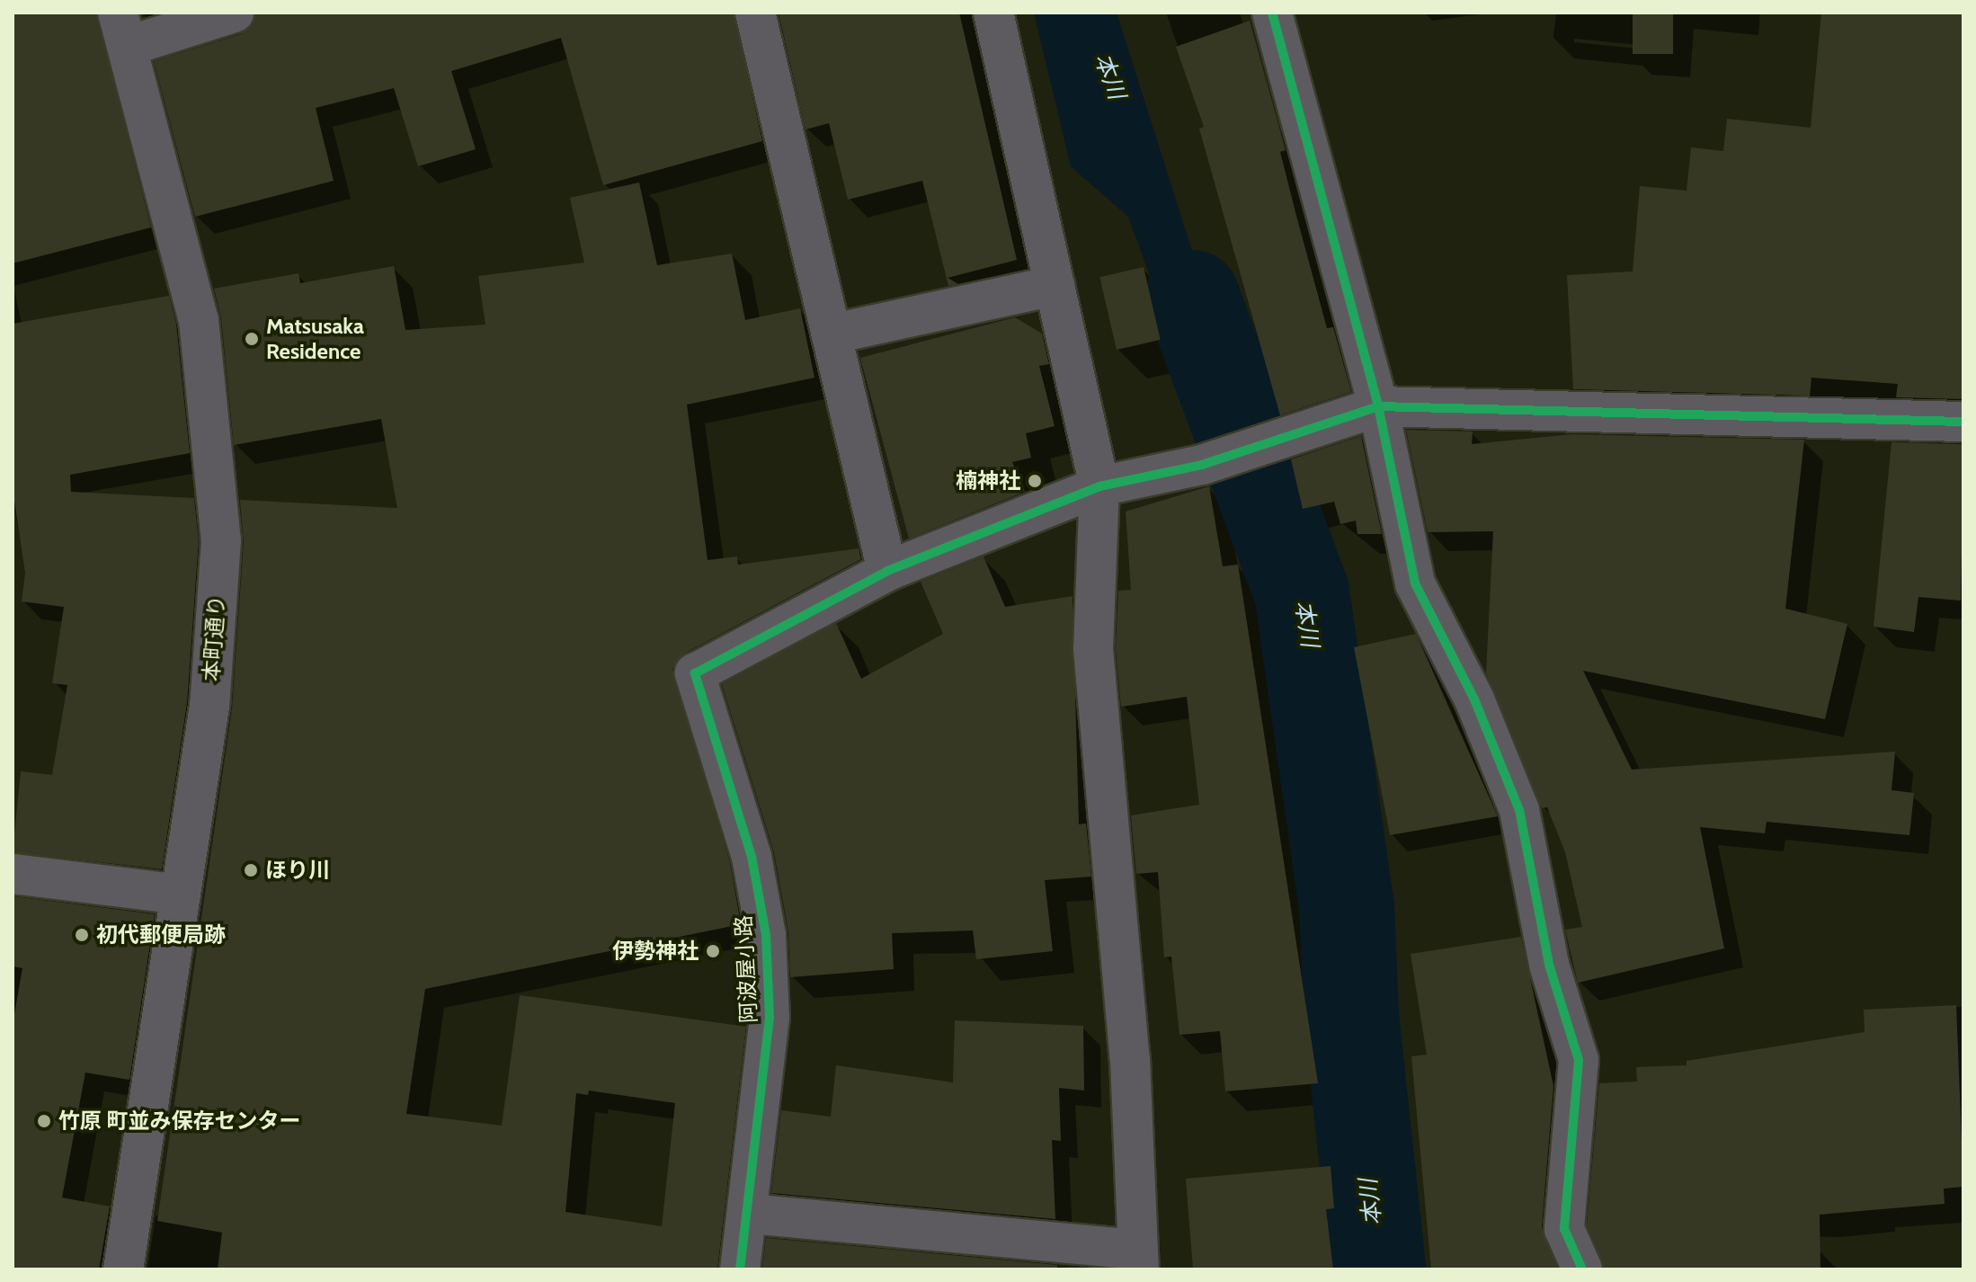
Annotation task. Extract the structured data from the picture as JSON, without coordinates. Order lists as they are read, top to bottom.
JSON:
{
  "streets": {
    "street": ["本町通り", "阿波屋小路"]
  },
  "water": ["本川"],
  "places": [
    "Matsusaka Residence",
    "楠神社",
    "ほり川",
    "初代郵便局跡",
    "伊勢神社",
    "竹原 町並み保存センター"
  ]
}
